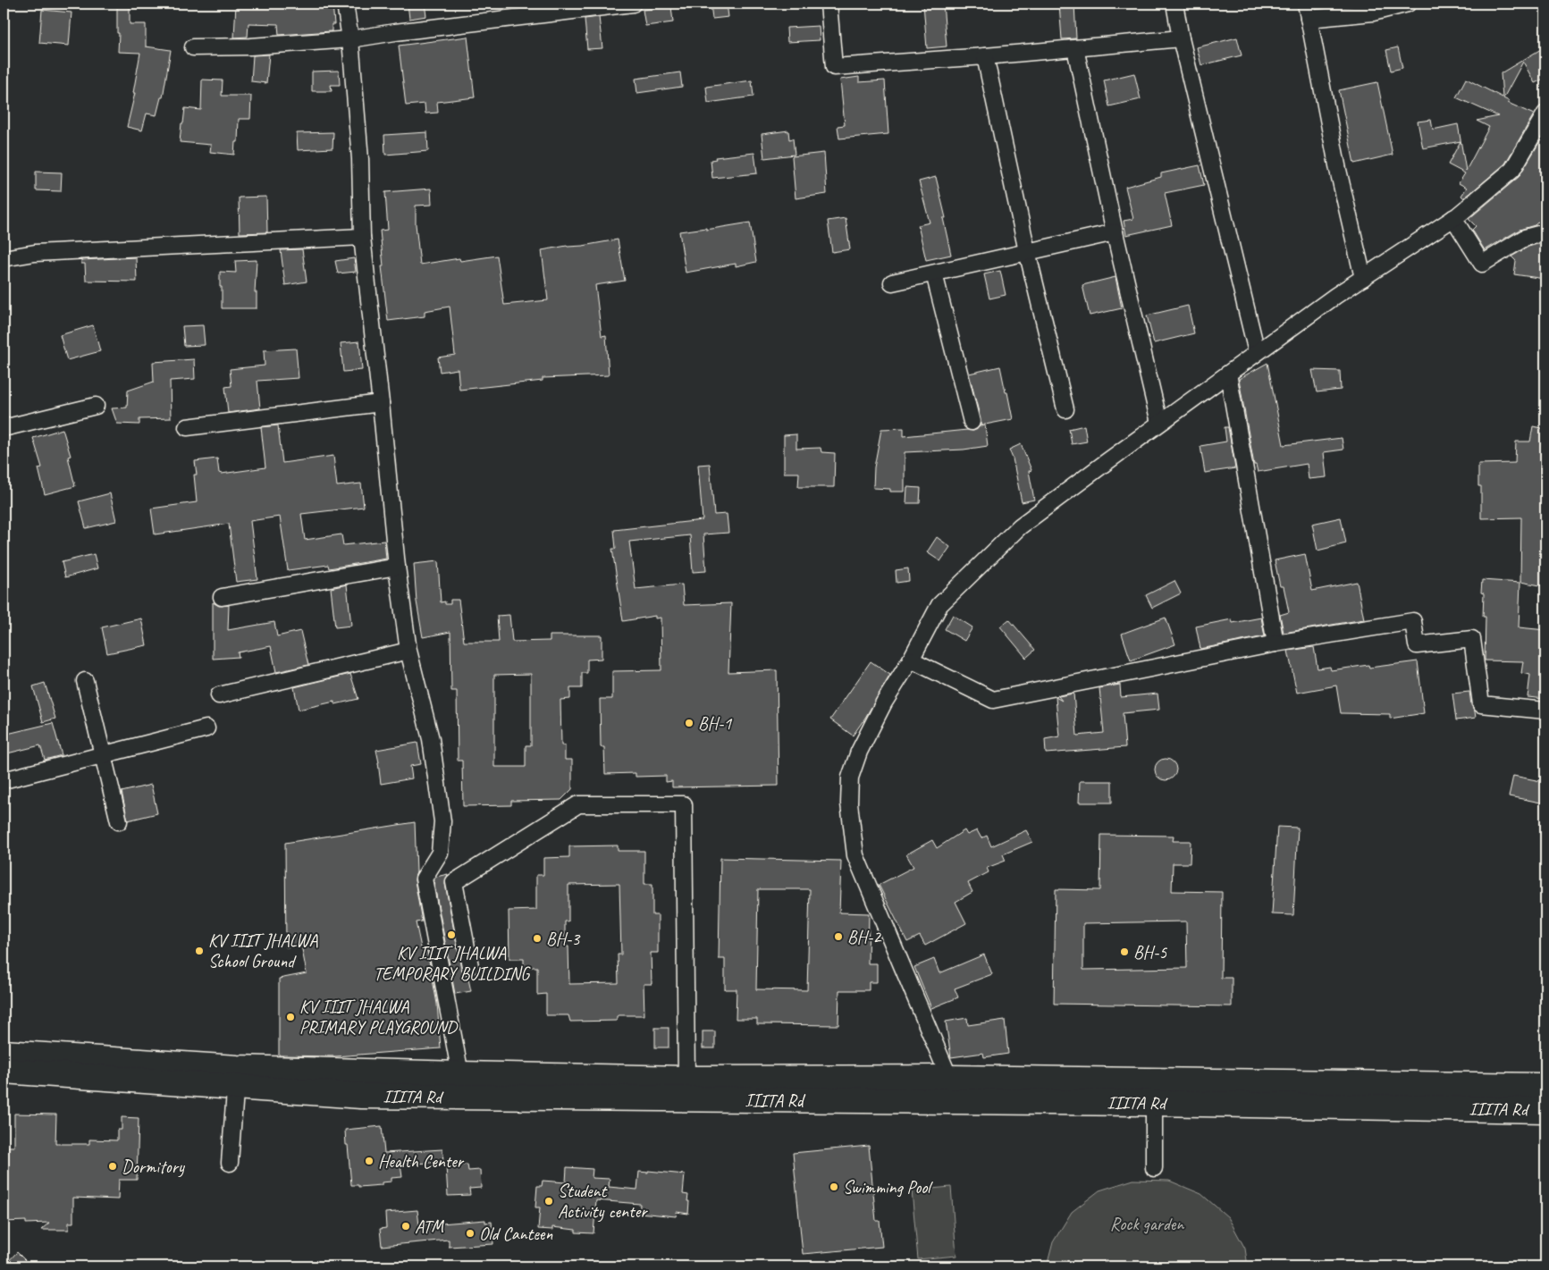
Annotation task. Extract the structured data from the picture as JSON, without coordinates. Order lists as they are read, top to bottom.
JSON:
{
  "streets": {
    "main road": ["IIITA Rd"]
  },
  "parks": ["Rock garden"],
  "places": [
    "BH-1",
    "KV IIIT JHALWA TEMPORARY BUILDING",
    "BH-2",
    "BH-3",
    "KV IIIT JHALWA School Ground",
    "BH-5",
    "KV IIIT JHALWA PRIMARY PLAYGROUND",
    "Health Center",
    "Dormitory",
    "Swimming Pool",
    "Student Activity center",
    "ATM",
    "Old Canteen"
  ]
}
